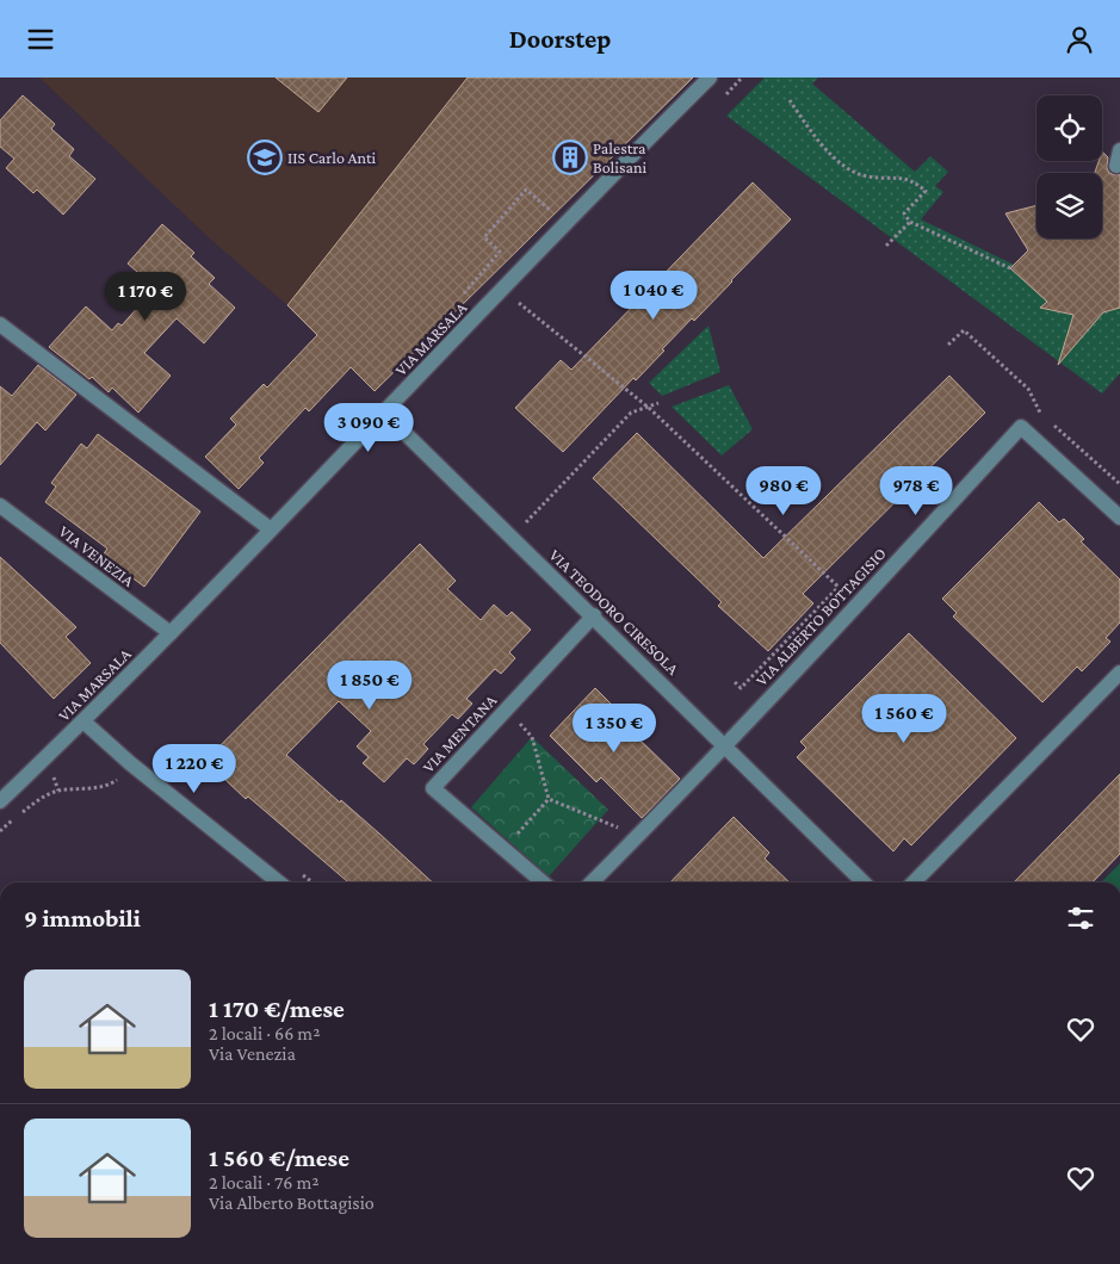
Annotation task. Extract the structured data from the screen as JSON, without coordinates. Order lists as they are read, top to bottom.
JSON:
{
  "streets": {
    "street": [
      "VIA MARSALA",
      "VIA VENEZIA",
      "VIA TEODORO CIRESOLA",
      "VIA ALBERTO BOTTAGISIO",
      "VIA MENTANA"
    ]
  },
  "crossings": [
    ["VIA MARSALA", "VIA VENEZIA"],
    ["VIA MARSALA", "VIA TEODORO CIRESOLA"],
    ["VIA TEODORO CIRESOLA", "VIA ALBERTO BOTTAGISIO"],
    ["VIA TEODORO CIRESOLA", "VIA MENTANA"]
  ],
  "places": {
    "school or university": ["IIS Carlo Anti"],
    "building": ["Palestra Bolisani"]
  },
  "page": {
    "header": "Doorstep",
    "price": [
      "1 040 €",
      "1 170 €",
      "3 090 €",
      "980 €",
      "978 €",
      "1 850 €",
      "1 560 €",
      "1 350 €",
      "1 220 €"
    ],
    "heading": "9 immobili",
    "list": [
      {
        "name": "1 170 €/mese",
        "note": "2 locali · 66 m² · Via Venezia"
      },
      {
        "name": "1 560 €/mese",
        "note": "2 locali · 76 m² · Via Alberto Bottagisio"
      }
    ]
  }
}
